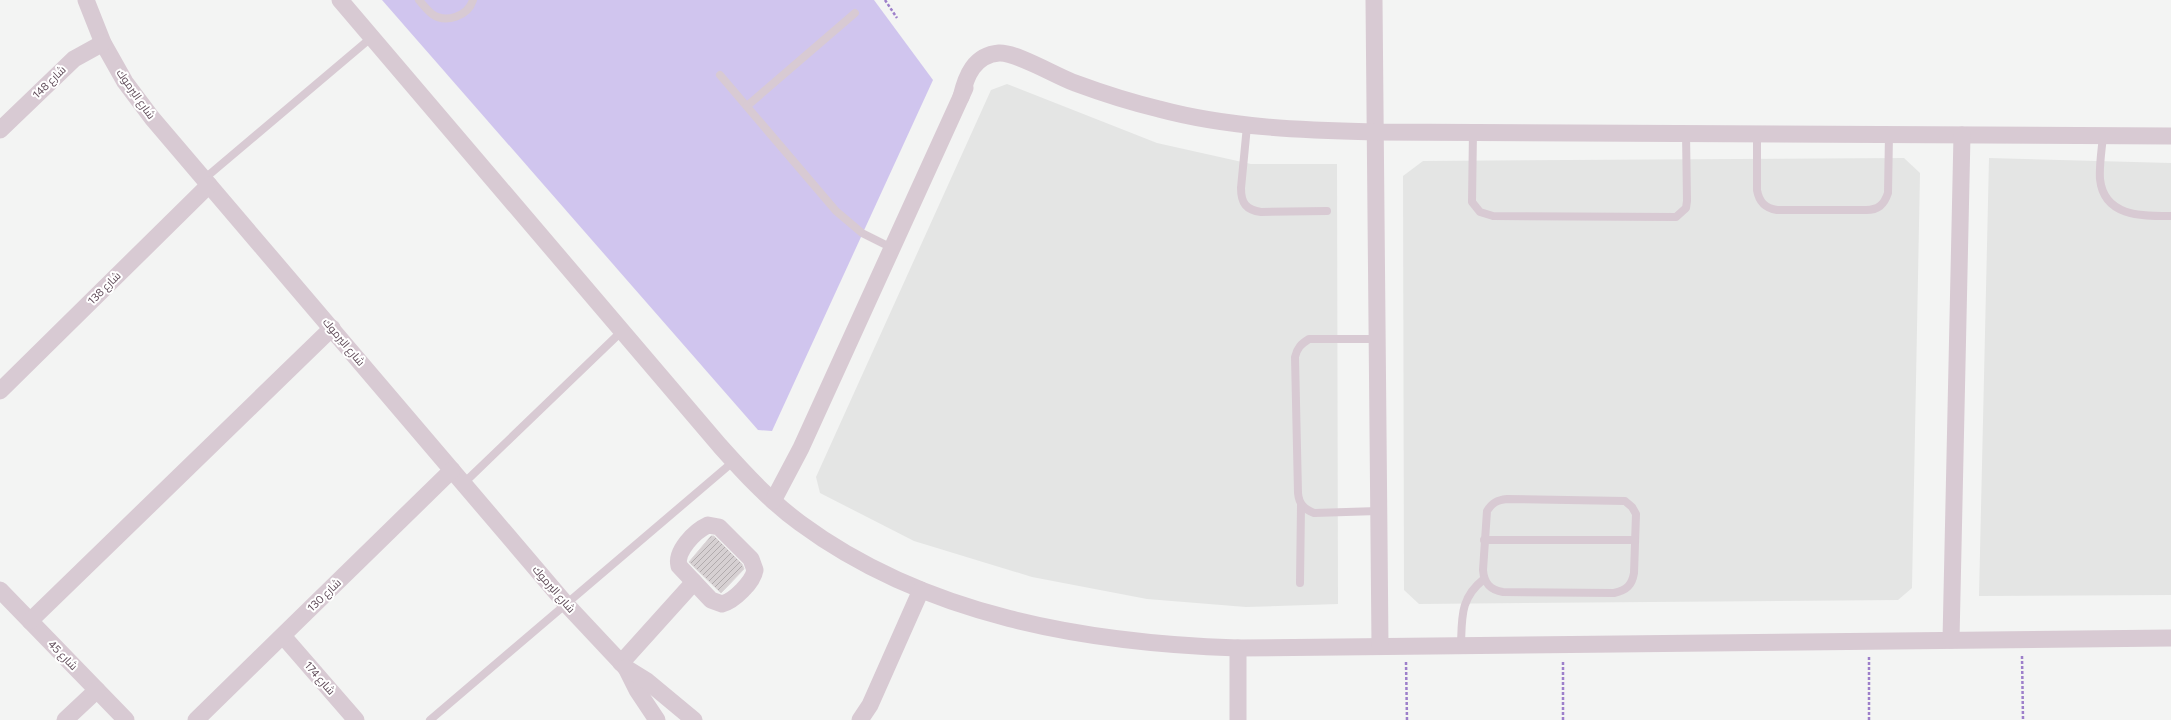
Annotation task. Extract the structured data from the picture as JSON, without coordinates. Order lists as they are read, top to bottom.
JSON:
{
  "streets": {
    "street": [
      "شارع 148",
      "شارع اليرموك",
      "شارع 138",
      "شارع 130",
      "شارع 45",
      "شارع 174"
    ]
  },
  "crossings": [
    ["شارع 148", "شارع اليرموك"],
    ["شارع اليرموك", "شارع 138"],
    ["شارع اليرموك", "شارع 130"],
    ["شارع 130", "شارع 174"]
  ]
}
